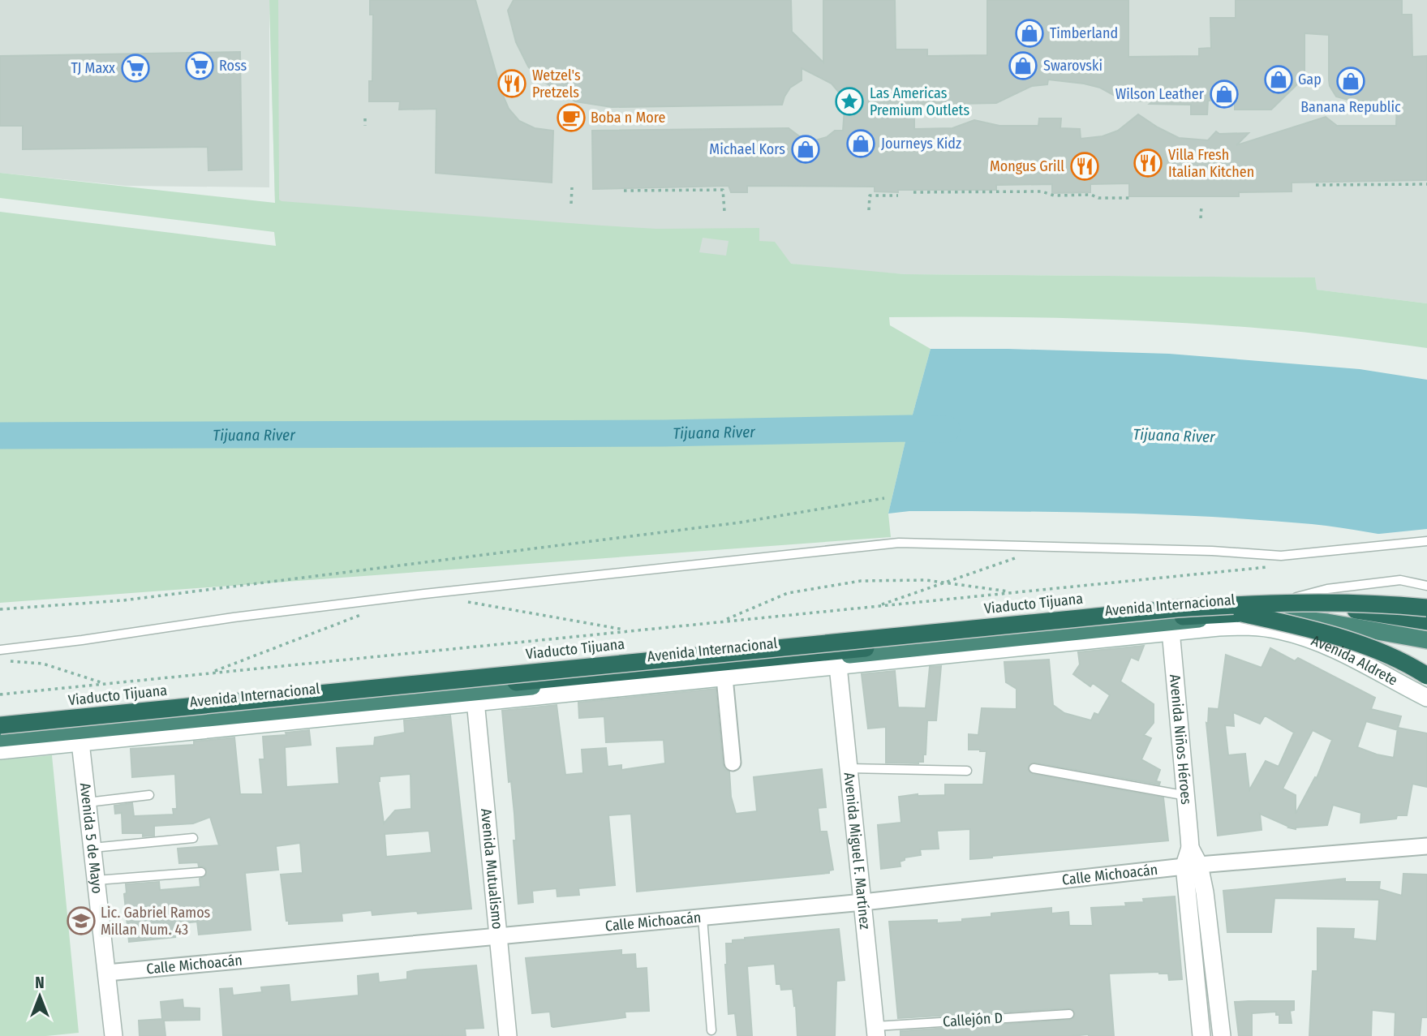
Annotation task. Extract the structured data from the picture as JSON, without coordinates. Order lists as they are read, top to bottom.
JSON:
{
  "streets": {
    "highway": ["Viaducto Tijuana", "Avenida Internacional"],
    "street": [
      "Avenida Aldrete",
      "Avenida Niños Héroes",
      "Avenida 5 de Mayo",
      "Avenida Miguel F. Martínez",
      "Avenida Mutualismo",
      "Calle Michoacán"
    ],
    "lane": ["Callejón D"]
  },
  "crossings": [
    ["Viaducto Tijuana", "Avenida Internacional"],
    ["Avenida Internacional", "Avenida Aldrete"],
    ["Avenida Internacional", "Avenida Niños Héroes"],
    ["Avenida Internacional", "Avenida 5 de Mayo"],
    ["Avenida Internacional", "Avenida Miguel F. Martínez"],
    ["Avenida Internacional", "Avenida Mutualismo"],
    ["Avenida Niños Héroes", "Calle Michoacán"],
    ["Avenida 5 de Mayo", "Calle Michoacán"],
    ["Avenida Miguel F. Martínez", "Calle Michoacán"],
    ["Avenida Miguel F. Martínez", "Callejón D"],
    ["Avenida Mutualismo", "Calle Michoacán"]
  ],
  "water": ["Tijuana River"],
  "places": {
    "shop": [
      "Timberland",
      "Swarovski",
      "Gap",
      "Banana Republic",
      "Wilson Leather",
      "Journeys Kidz",
      "Michael Kors"
    ],
    "supermarket": ["Ross", "TJ Maxx"],
    "restaurant": ["Wetzel's Pretzels", "Villa Fresh Italian Kitchen", "Mongus Grill"],
    "place": ["Las Americas Premium Outlets"],
    "cafe": ["Boba n More"],
    "school or university": ["Lic. Gabriel Ramos Millan Num. 43"]
  },
  "north": "top"
}
